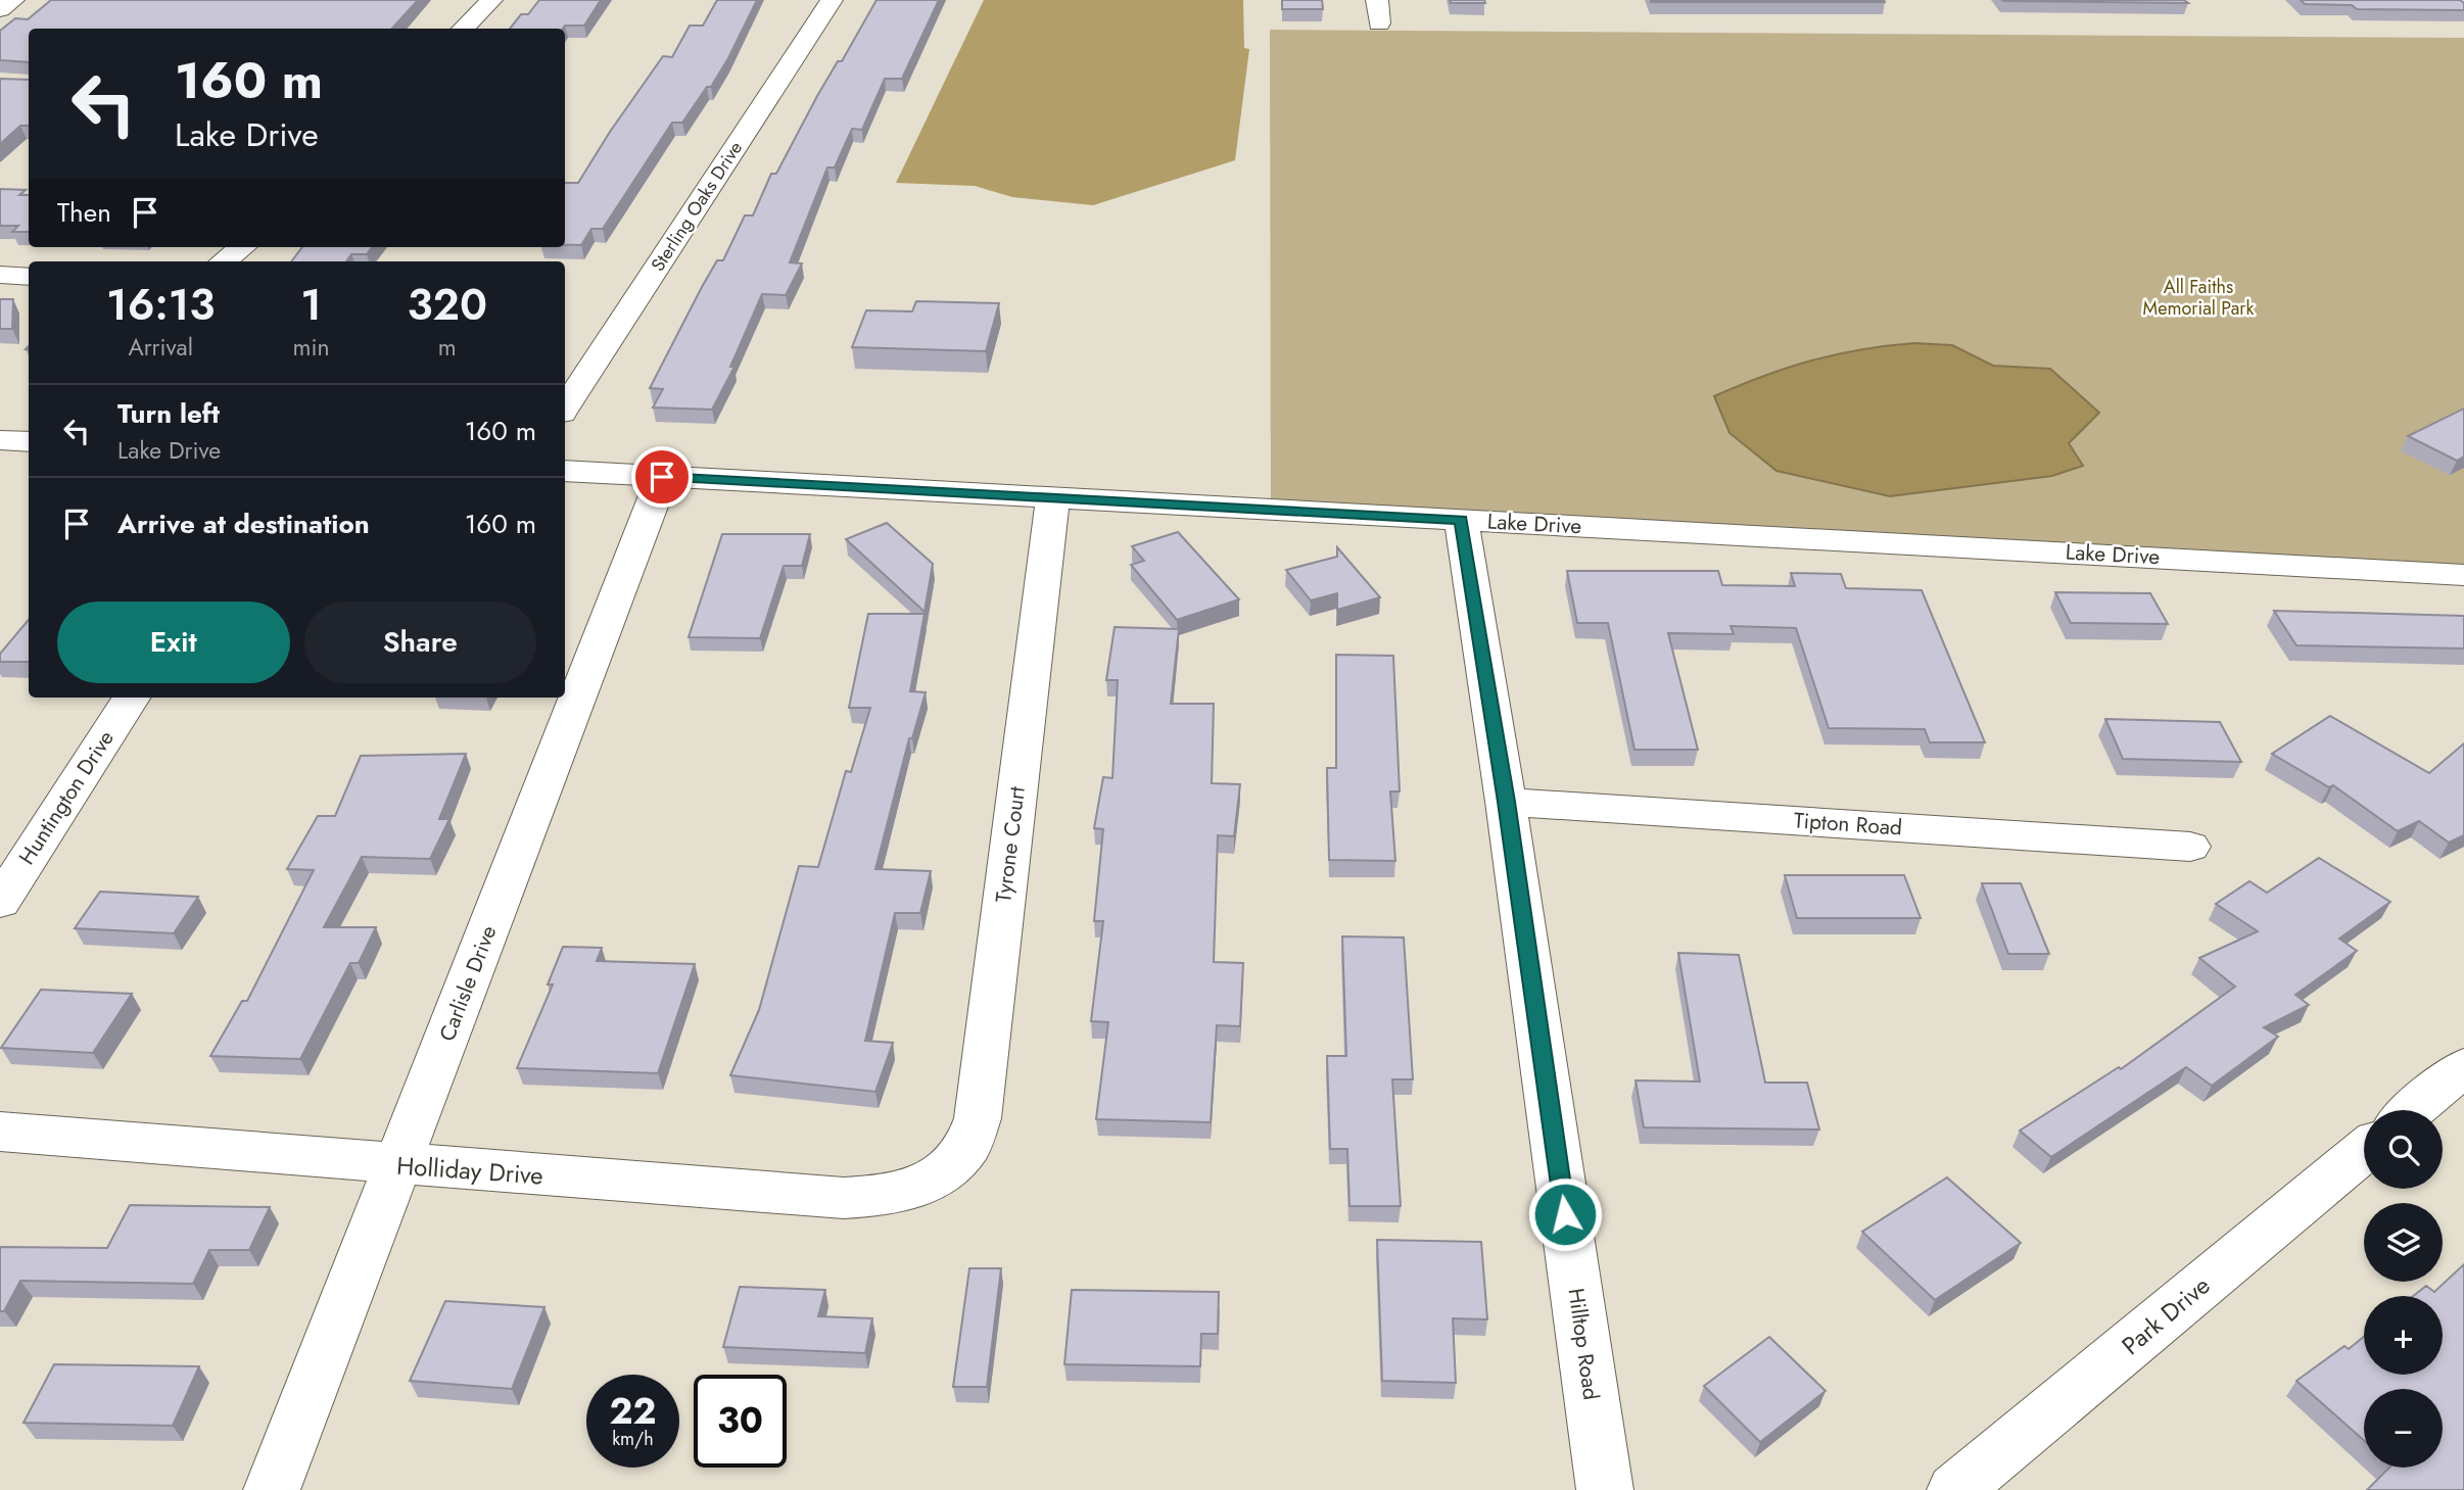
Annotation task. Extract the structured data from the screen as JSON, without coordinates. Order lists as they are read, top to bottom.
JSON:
{
  "streets": {
    "street": [
      "Sterling Oaks Drive",
      "Lake Drive",
      "Huntington Drive",
      "Tipton Road",
      "Tyrone Court",
      "Carlisle Drive",
      "Holliday Drive",
      "Park Drive",
      "Hilltop Road"
    ]
  },
  "crossings": [
    ["Lake Drive", "Tyrone Court"],
    ["Lake Drive", "Carlisle Drive"],
    ["Lake Drive", "Hilltop Road"],
    ["Tipton Road", "Hilltop Road"],
    ["Tyrone Court", "Holliday Drive"],
    ["Carlisle Drive", "Holliday Drive"]
  ],
  "parks": ["All Faiths Memorial Park"],
  "page": {
    "turn": ["160 m", "Lake Drive"],
    "then": "Then",
    "eta": [
      "16:13",
      "Arrival",
      "1",
      "min",
      "320",
      "m"
    ],
    "list": [
      {
        "name": "Turn left",
        "note": "Lake Drive",
        "value": "160 m"
      },
      {
        "name": "Arrive at destination",
        "value": "160 m"
      }
    ],
    "buttons": ["Exit", "Share"],
    "map_buttons": ["+", "−"],
    "speed": "22 km/h",
    "limit": "30"
  }
}
